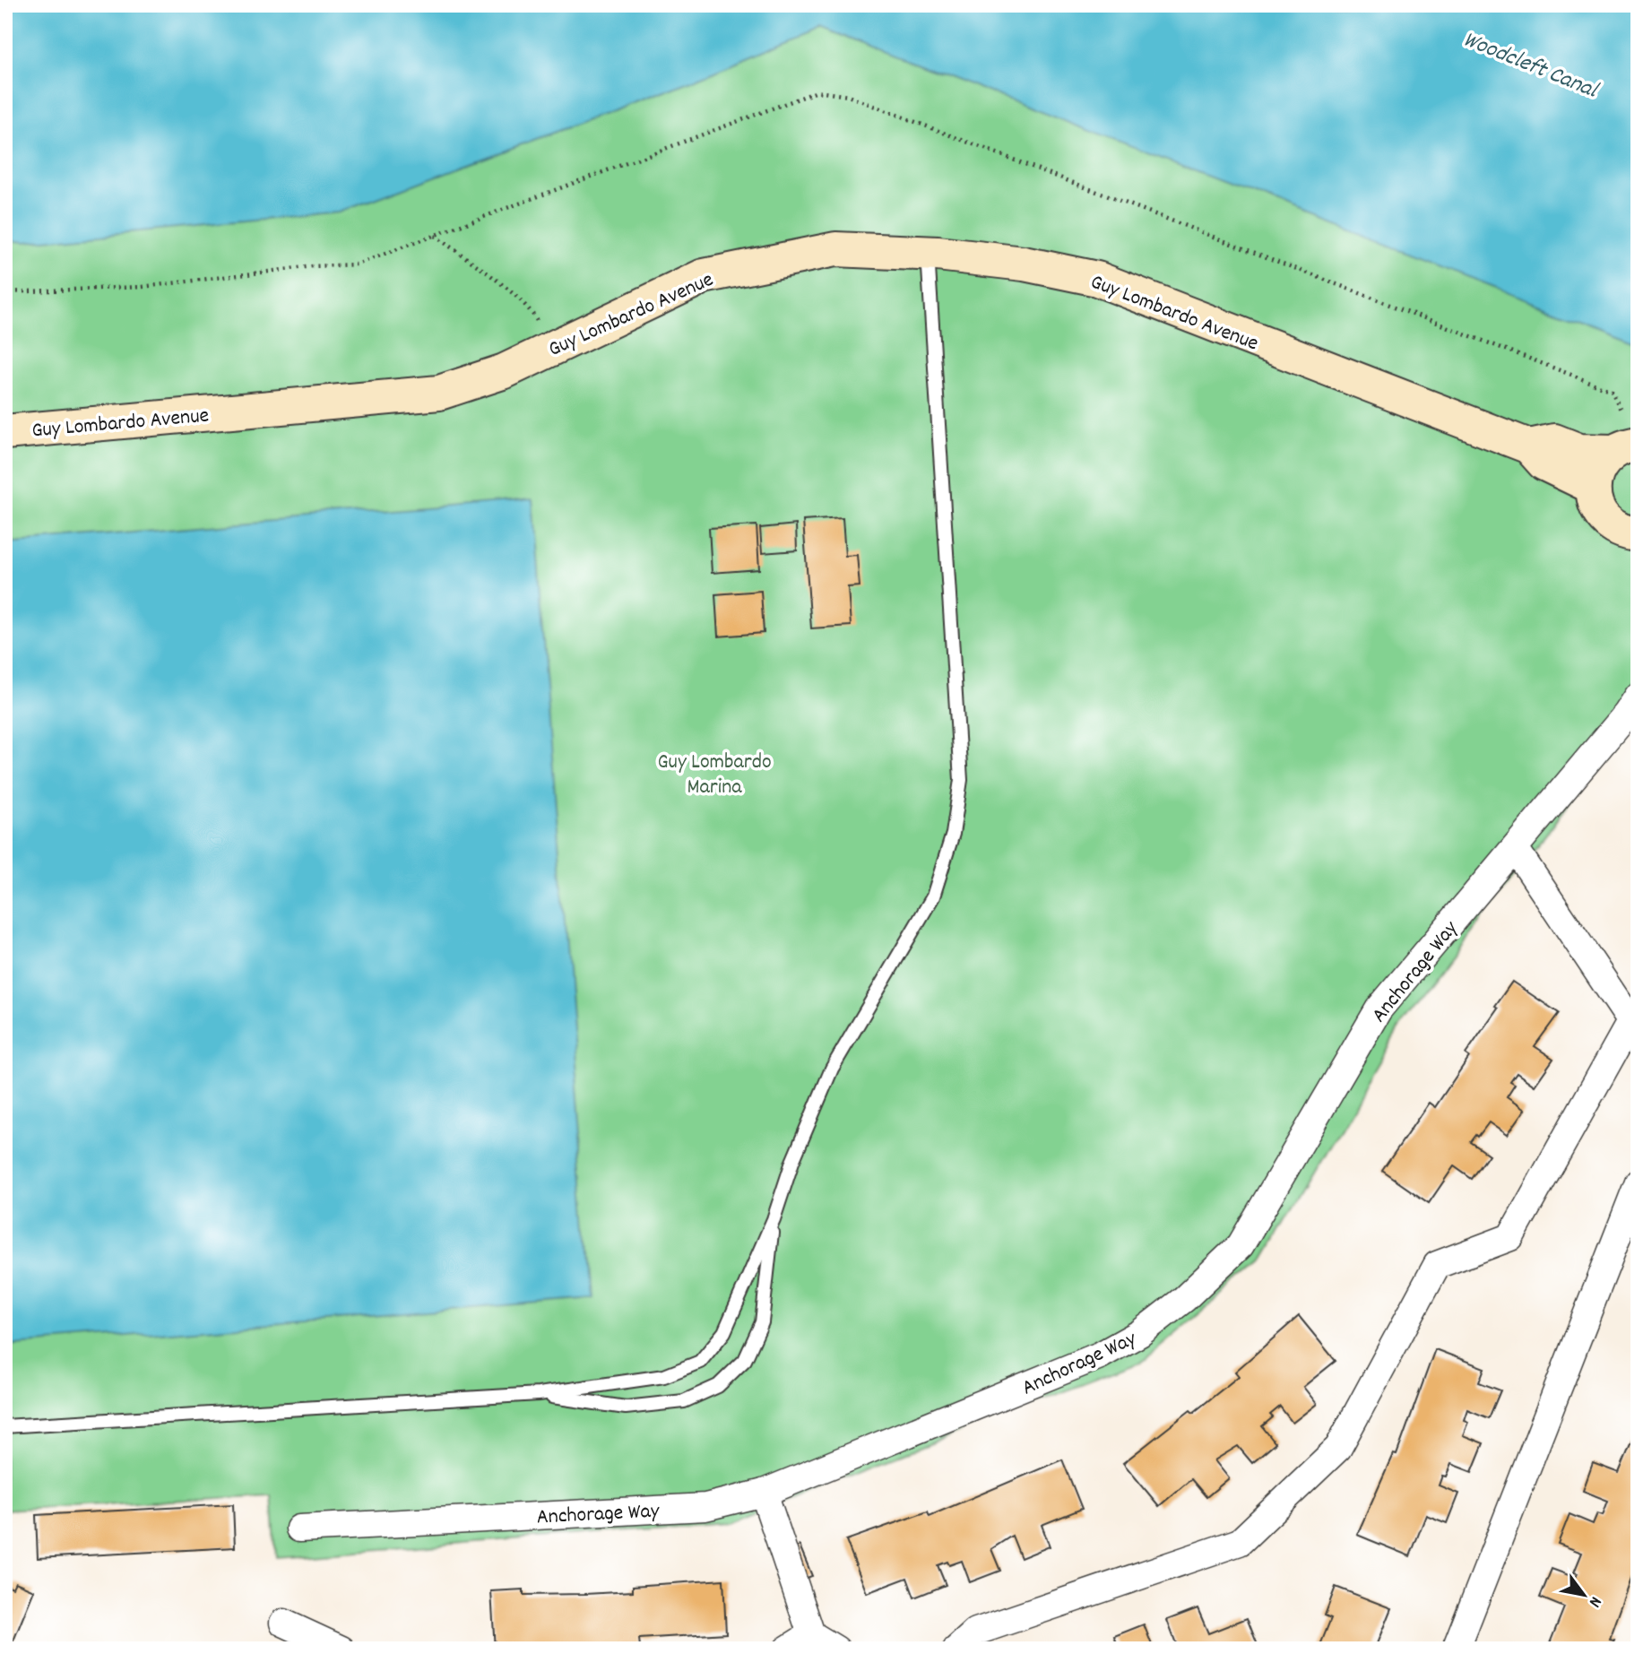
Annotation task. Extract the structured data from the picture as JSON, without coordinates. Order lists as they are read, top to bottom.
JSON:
{
  "streets": {
    "street": ["Guy Lombardo Avenue", "Anchorage Way"]
  },
  "water": ["Woodcleft Canal"],
  "parks": ["Guy Lombardo Marina"],
  "north": "bottom right"
}
